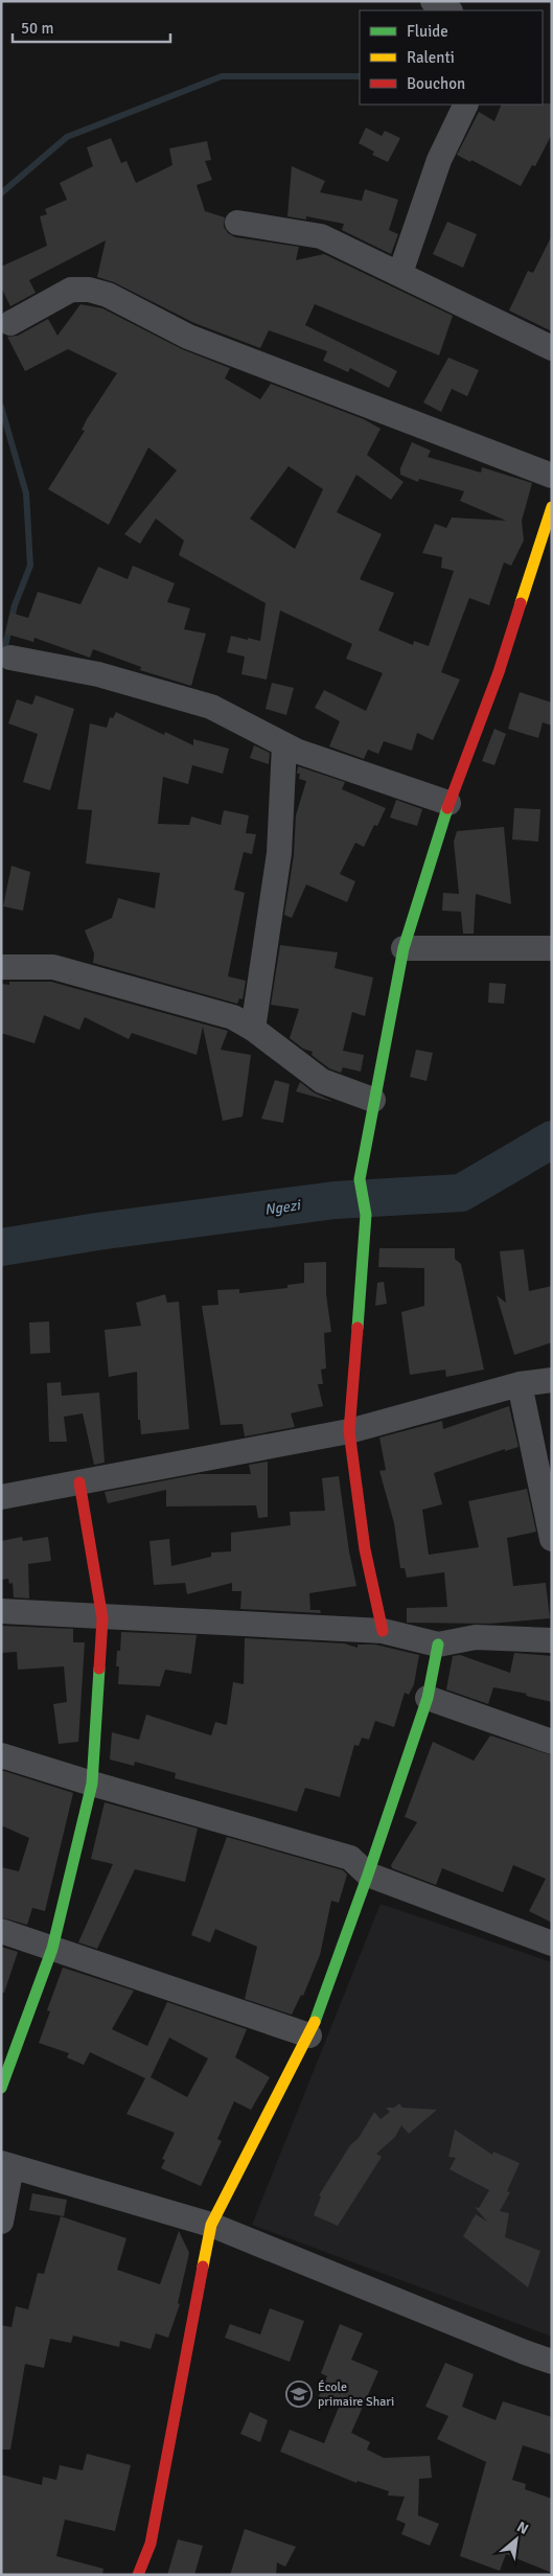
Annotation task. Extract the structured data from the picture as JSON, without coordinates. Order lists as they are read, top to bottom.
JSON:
{
  "water": ["Ngezi"],
  "places": {
    "school or university": ["École primaire Shari"]
  },
  "legend": ["Fluide", "Ralenti", "Bouchon"],
  "scale_bar": "50 m",
  "north": "top right"
}
